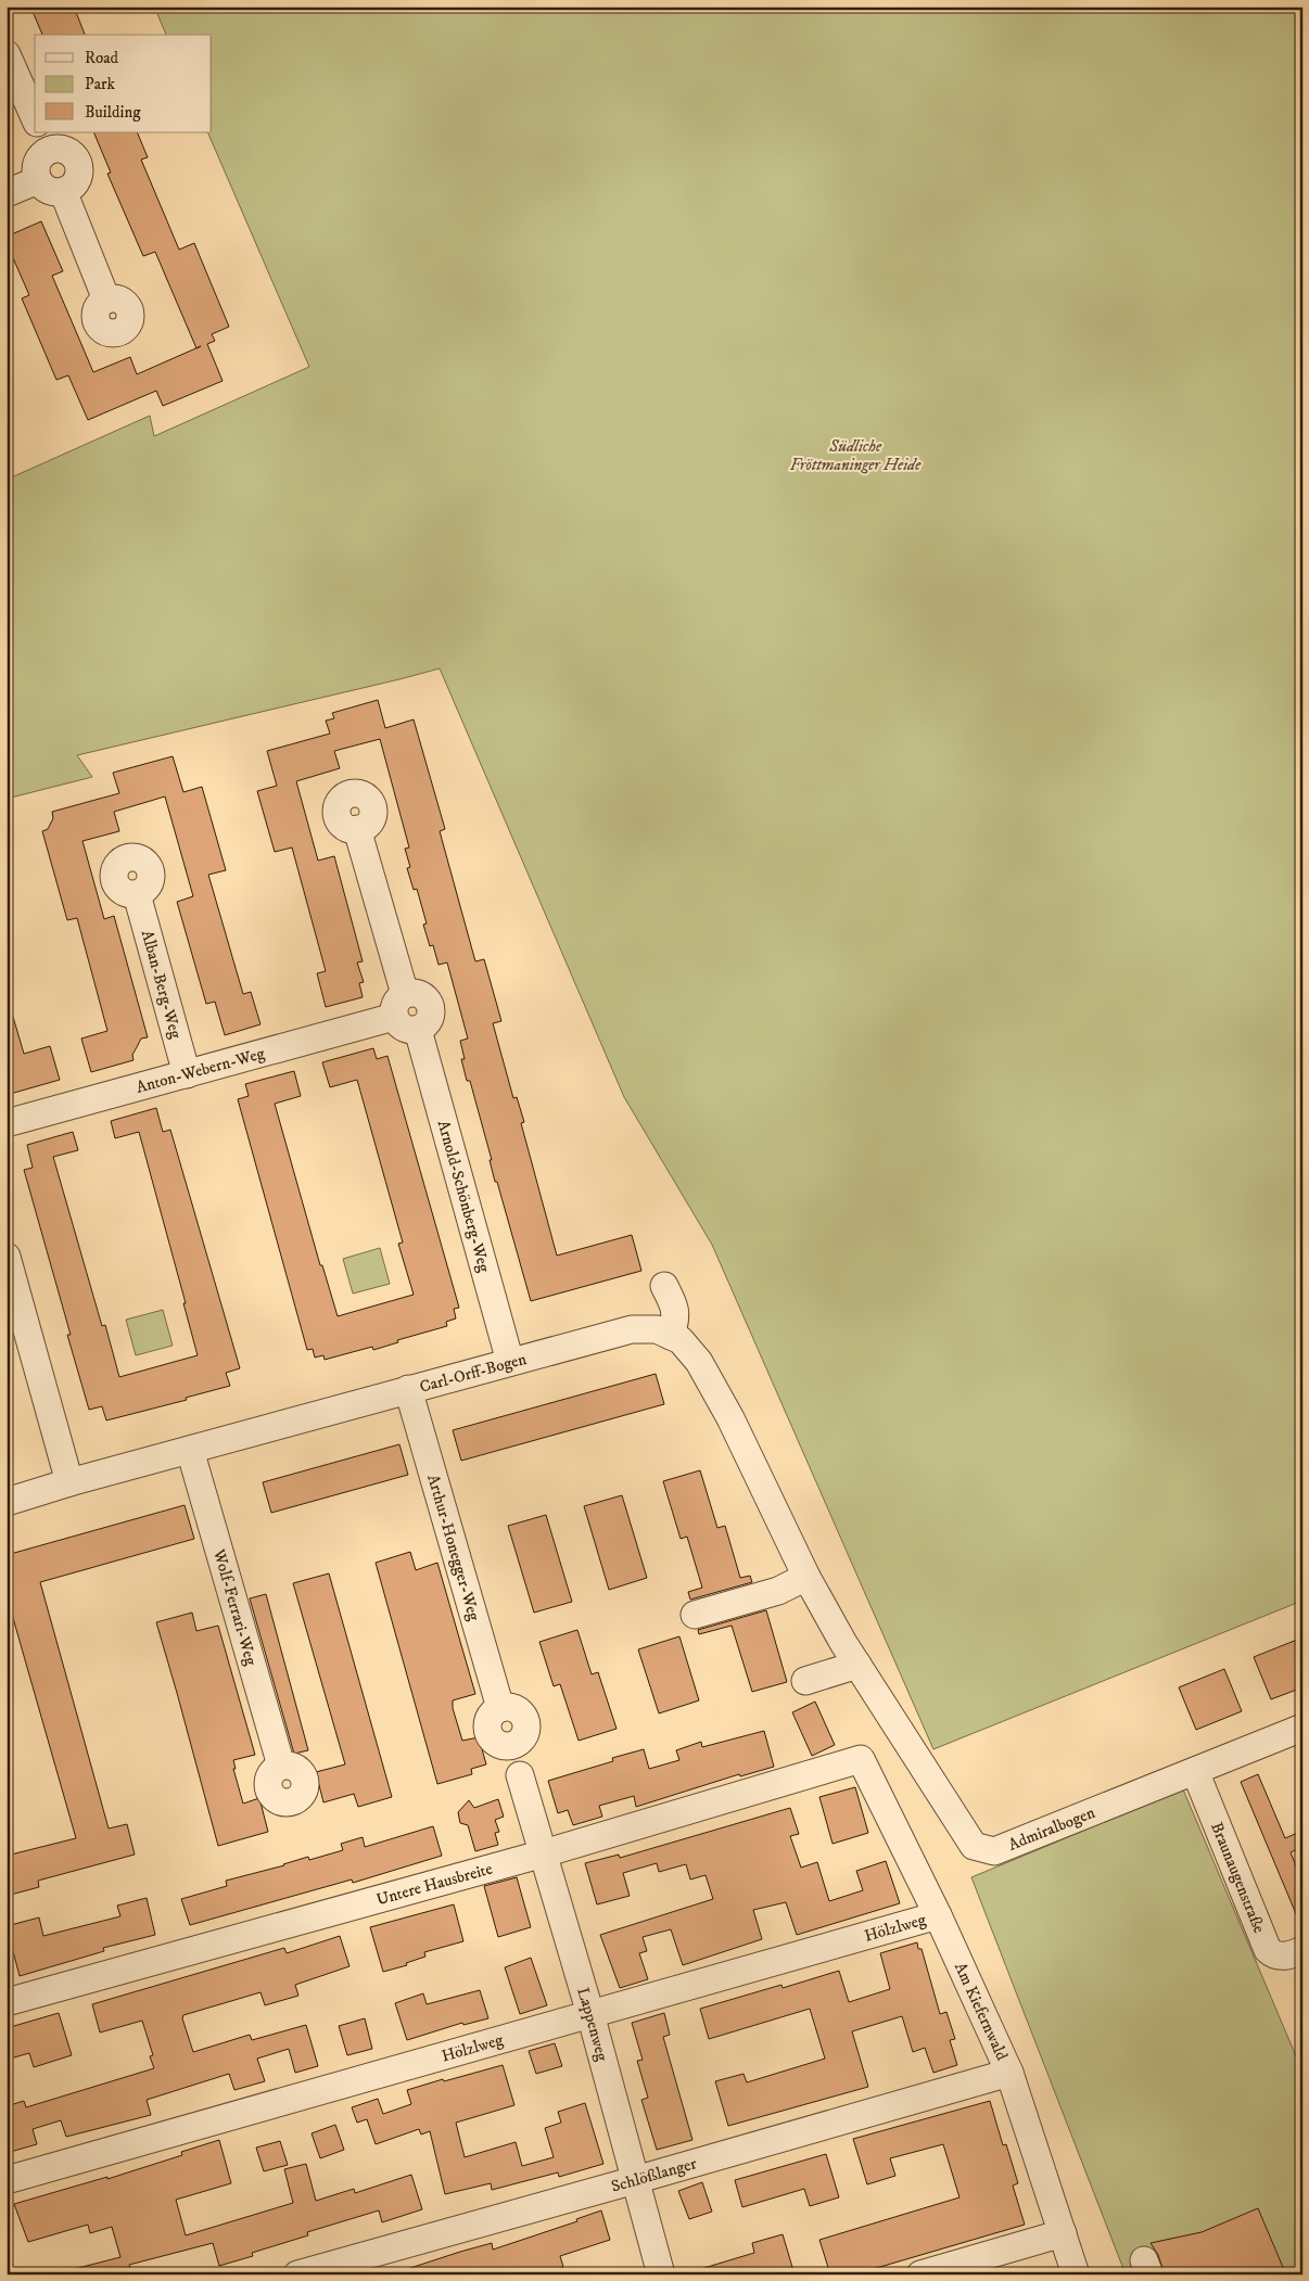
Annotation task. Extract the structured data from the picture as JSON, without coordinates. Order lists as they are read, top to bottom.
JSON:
{
  "streets": {
    "street": [
      "Alban-Berg-Weg",
      "Anton-Webern-Weg",
      "Arnold-Schönberg-Weg",
      "Carl-Orff-Bogen",
      "Arthur-Honegger-Weg",
      "Wolf-Ferrari-Weg",
      "Admiralbogen",
      "Braunaugenstraße",
      "Untere Hausbreite",
      "Hölzlweg",
      "Am Kiefernwald",
      "Lappenweg",
      "Schlößlanger"
    ]
  },
  "crossings": [
    ["Alban-Berg-Weg", "Anton-Webern-Weg"],
    ["Anton-Webern-Weg", "Arnold-Schönberg-Weg"],
    ["Arnold-Schönberg-Weg", "Carl-Orff-Bogen"],
    ["Carl-Orff-Bogen", "Arthur-Honegger-Weg"],
    ["Carl-Orff-Bogen", "Wolf-Ferrari-Weg"],
    ["Carl-Orff-Bogen", "Admiralbogen"],
    ["Admiralbogen", "Braunaugenstraße"],
    ["Untere Hausbreite", "Am Kiefernwald"],
    ["Untere Hausbreite", "Lappenweg"],
    ["Hölzlweg", "Am Kiefernwald"],
    ["Hölzlweg", "Lappenweg"],
    ["Am Kiefernwald", "Schlößlanger"],
    ["Lappenweg", "Schlößlanger"]
  ],
  "parks": ["Südliche Fröttmaninger Heide"],
  "legend": ["Road", "Park", "Building"]
}
